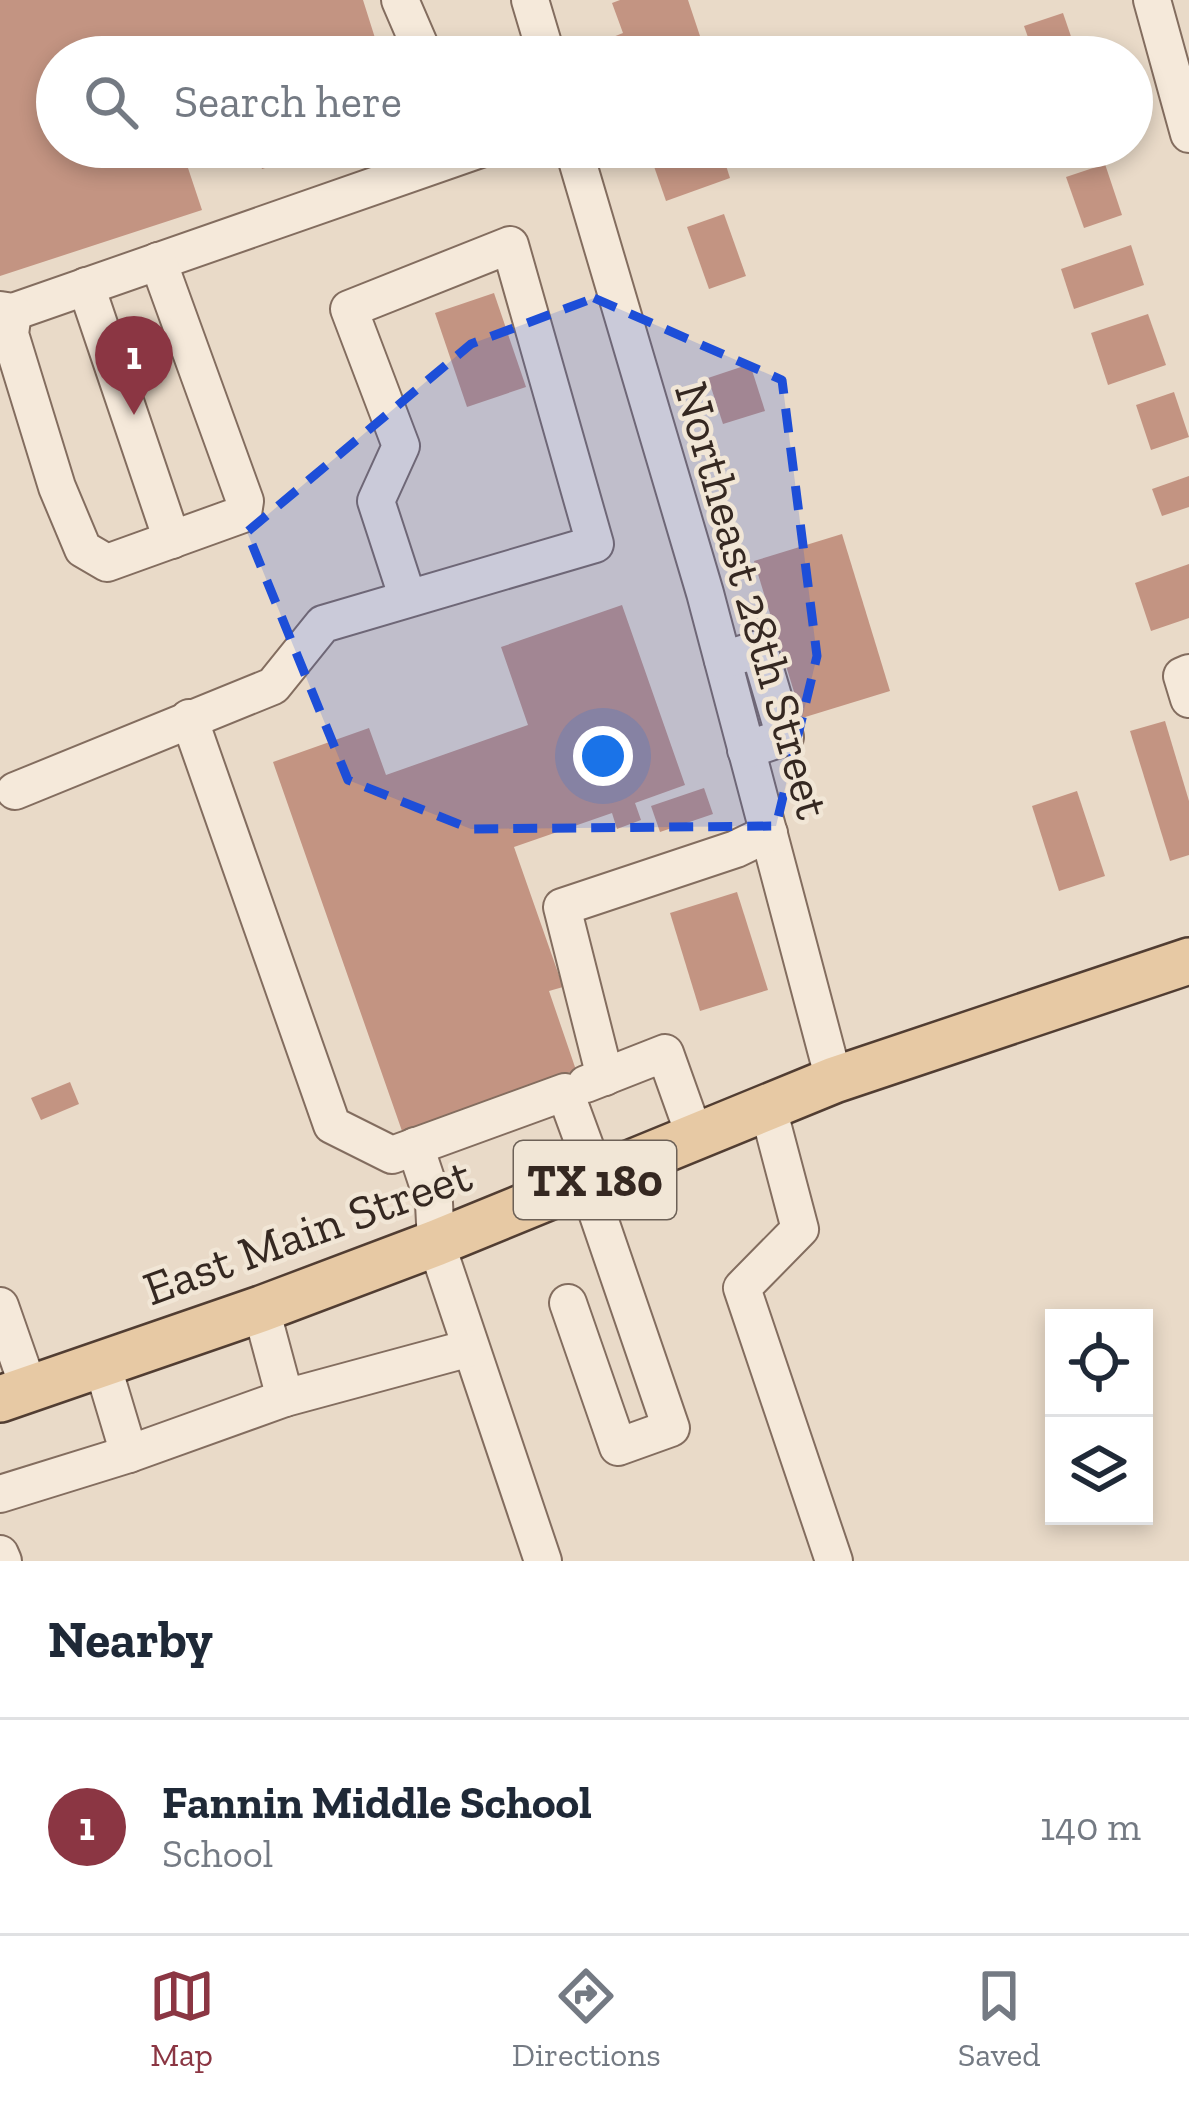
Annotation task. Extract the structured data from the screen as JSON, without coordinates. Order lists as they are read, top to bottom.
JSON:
{
  "streets": {
    "main road": ["TX 180", "East Main Street"],
    "street": ["Northeast 28th Street"]
  },
  "crossings": [
    ["Northeast 28th Street", "East Main Street"]
  ],
  "page": {
    "search": "Search here",
    "pins": "1",
    "heading": "Nearby",
    "list": [
      {
        "mark": "1",
        "name": "Fannin Middle School",
        "note": "School",
        "value": "140 m"
      }
    ],
    "nav": ["Map", "Directions", "Saved"]
  }
}
